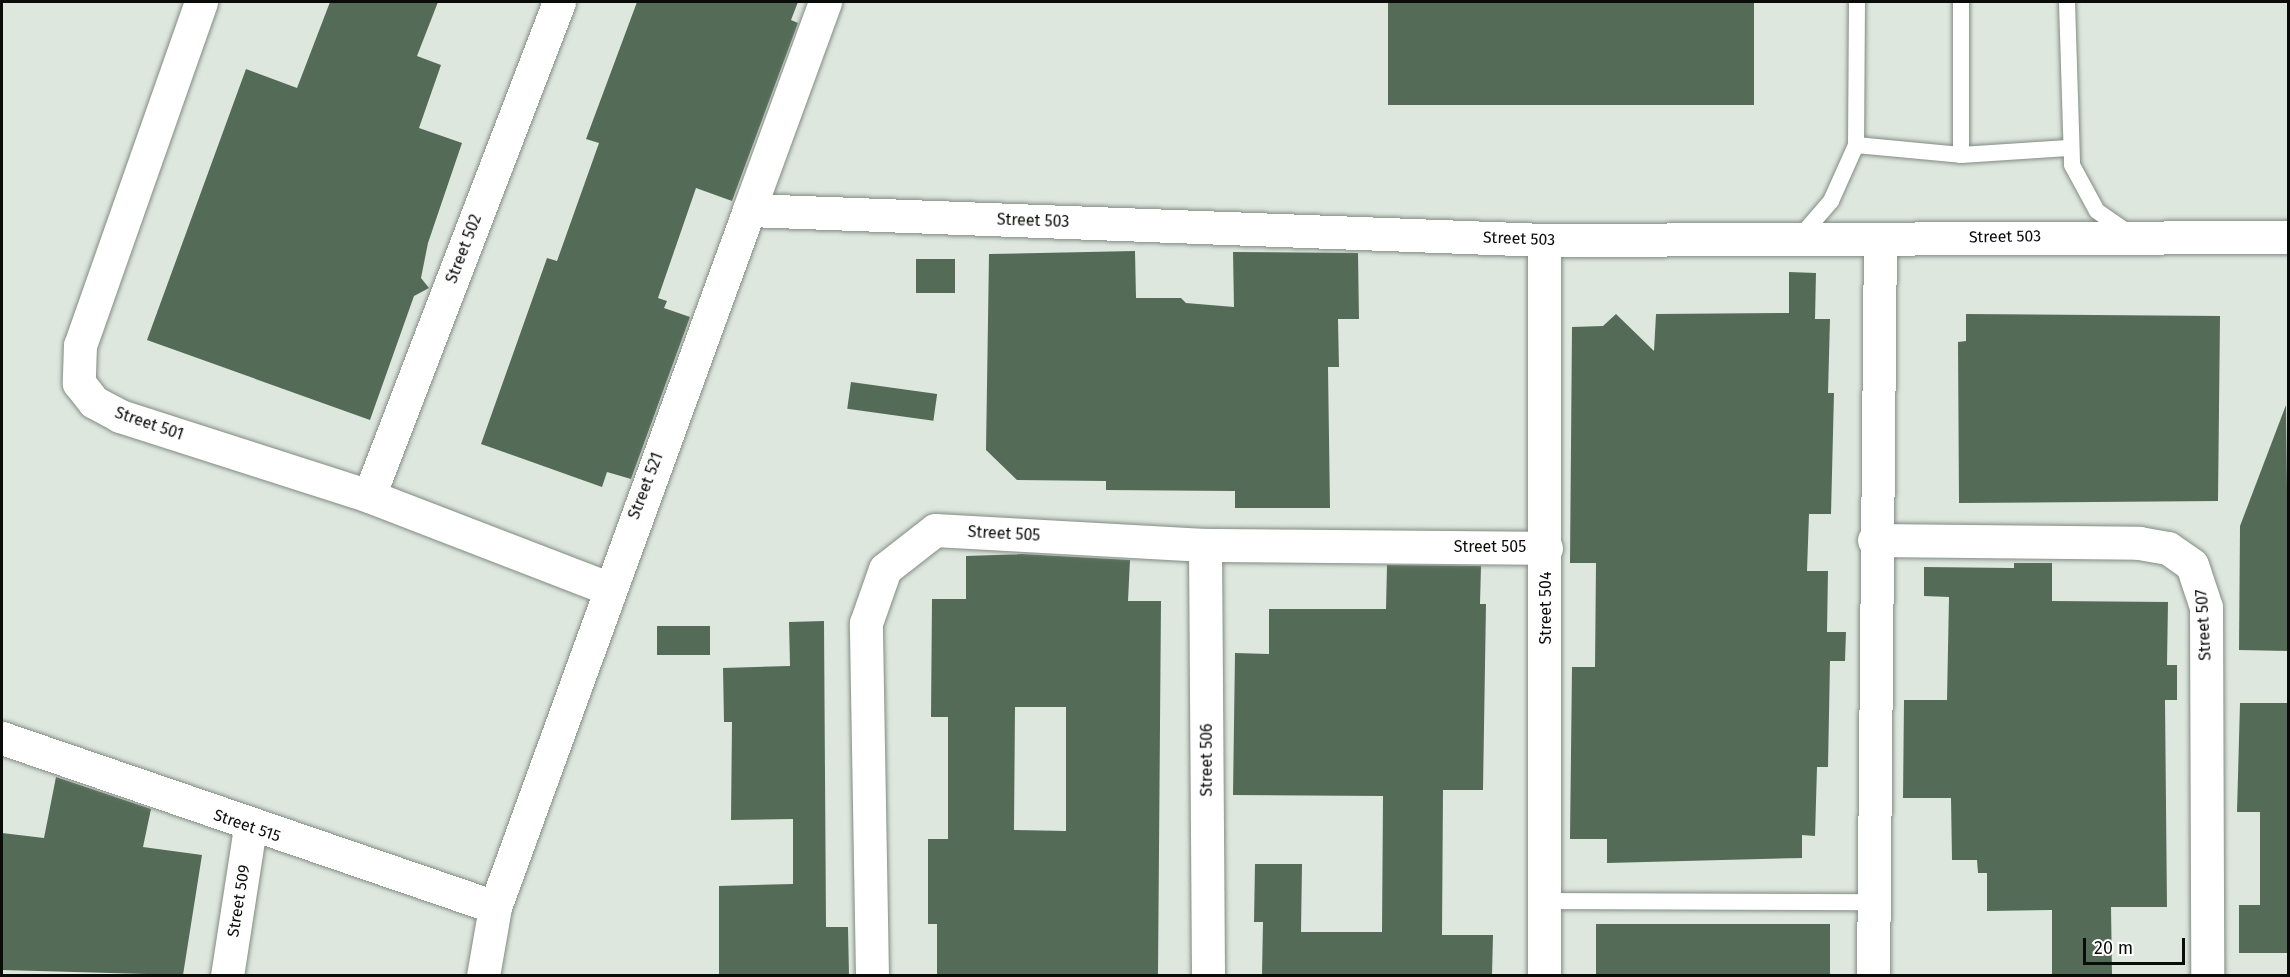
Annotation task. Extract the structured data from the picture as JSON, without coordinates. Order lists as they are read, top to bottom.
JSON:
{
  "streets": {
    "street": [
      "Street 503",
      "Street 502",
      "Street 501",
      "Street 521",
      "Street 505",
      "Street 504",
      "Street 507",
      "Street 506",
      "Street 515",
      "Street 509"
    ]
  },
  "crossings": [
    ["Street 503", "Street 521"],
    ["Street 503", "Street 504"],
    ["Street 502", "Street 501"],
    ["Street 501", "Street 521"],
    ["Street 521", "Street 515"],
    ["Street 505", "Street 504"],
    ["Street 505", "Street 506"],
    ["Street 515", "Street 509"]
  ],
  "scale_bar": "20 m"
}
